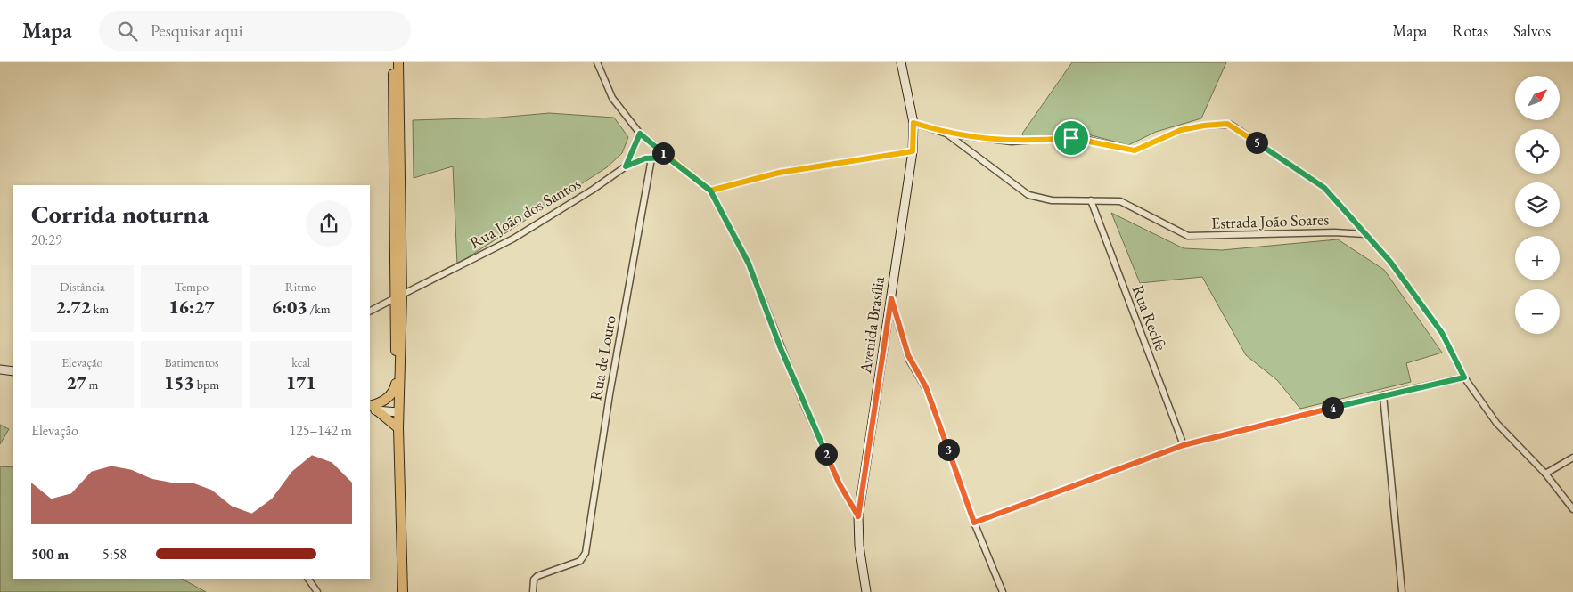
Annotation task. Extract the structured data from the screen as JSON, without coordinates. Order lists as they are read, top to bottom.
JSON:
{
  "streets": {
    "main road": ["Avenida Brasília"],
    "street": [
      "Rua João dos Santos",
      "Estrada João Soares",
      "Rua Recife",
      "Rua de Louro"
    ]
  },
  "crossings": [
    ["Rua João dos Santos", "Rua de Louro"],
    ["Estrada João Soares", "Rua Recife"],
    ["Estrada João Soares", "Avenida Brasília"]
  ],
  "north": "top right",
  "page": {
    "header": "Mapa",
    "search": "Pesquisar aqui",
    "nav": ["Mapa", "Rotas", "Salvos"],
    "map_buttons": ["+", "−"],
    "pins": [
      "5",
      "1",
      "4",
      "3",
      "2"
    ],
    "heading": ["Corrida noturna", "20:29"],
    "stats": [
      ["Distância", "2.72 km"],
      ["Tempo", "16:27"],
      ["Ritmo", "6:03 /km"],
      ["Elevação", "27 m"],
      ["Batimentos", "153 bpm"],
      ["kcal", "171"]
    ],
    "chart": ["Elevação", "125–142 m"],
    "list": [
      {
        "name": "500 m",
        "note": "5:58"
      }
    ]
  }
}
